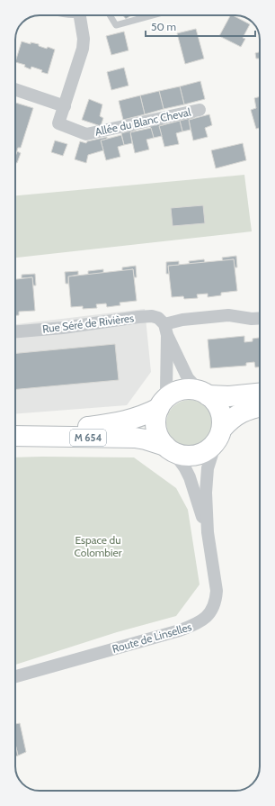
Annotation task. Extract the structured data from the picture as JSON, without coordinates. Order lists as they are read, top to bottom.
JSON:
{
  "streets": {
    "main road": ["M 654"],
    "street": ["Allée du Blanc Cheval", "Rue Séré de Rivières", "Route de Linselles"]
  },
  "crossings": [
    ["M 654", "Route de Linselles"]
  ],
  "parks": ["Espace du Colombier"],
  "scale_bar": "50 m"
}
